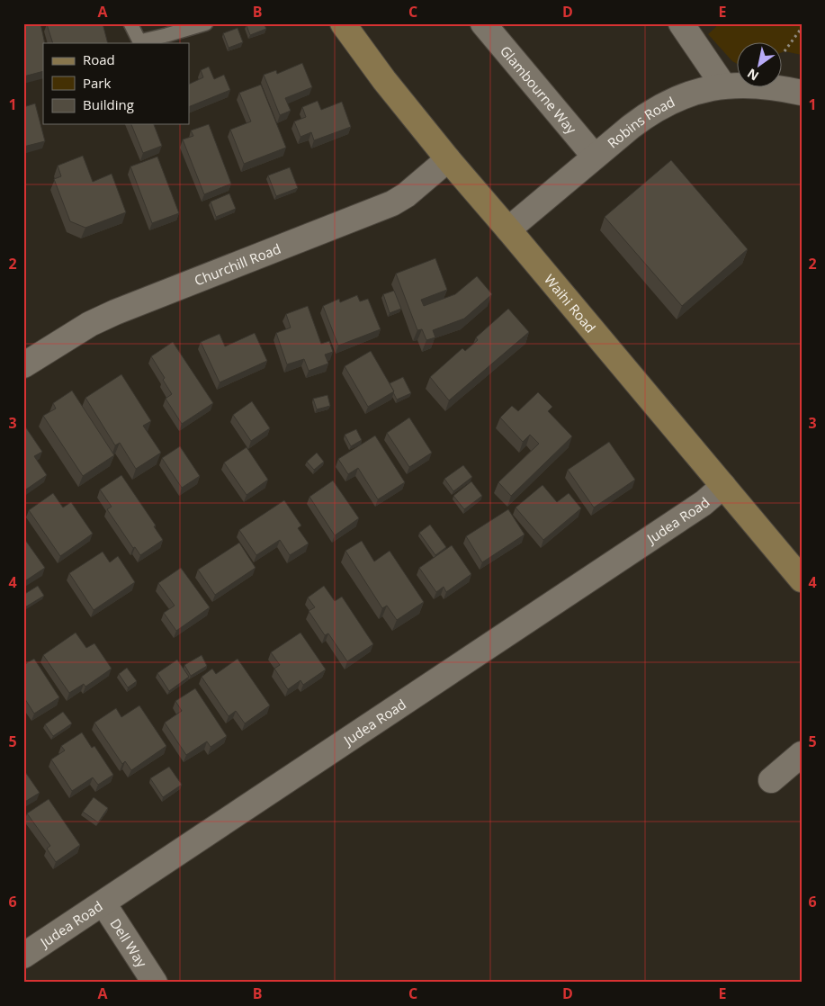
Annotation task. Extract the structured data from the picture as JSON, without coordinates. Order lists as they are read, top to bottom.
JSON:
{
  "streets": {
    "main road": ["Waihi Road"],
    "street": [
      "Glambourne Way",
      "Robins Road",
      "Churchill Road",
      "Judea Road",
      "Dell Way"
    ]
  },
  "crossings": [
    ["Glambourne Way", "Robins Road"],
    ["Robins Road", "Waihi Road"],
    ["Churchill Road", "Waihi Road"],
    ["Waihi Road", "Judea Road"],
    ["Judea Road", "Dell Way"]
  ],
  "legend": ["Road", "Park", "Building"],
  "north": "bottom left",
  "grid": {
    "columns": [
      "A",
      "B",
      "C",
      "D",
      "E"
    ],
    "rows": [
      "1",
      "2",
      "3",
      "4",
      "5",
      "6"
    ]
  }
}
